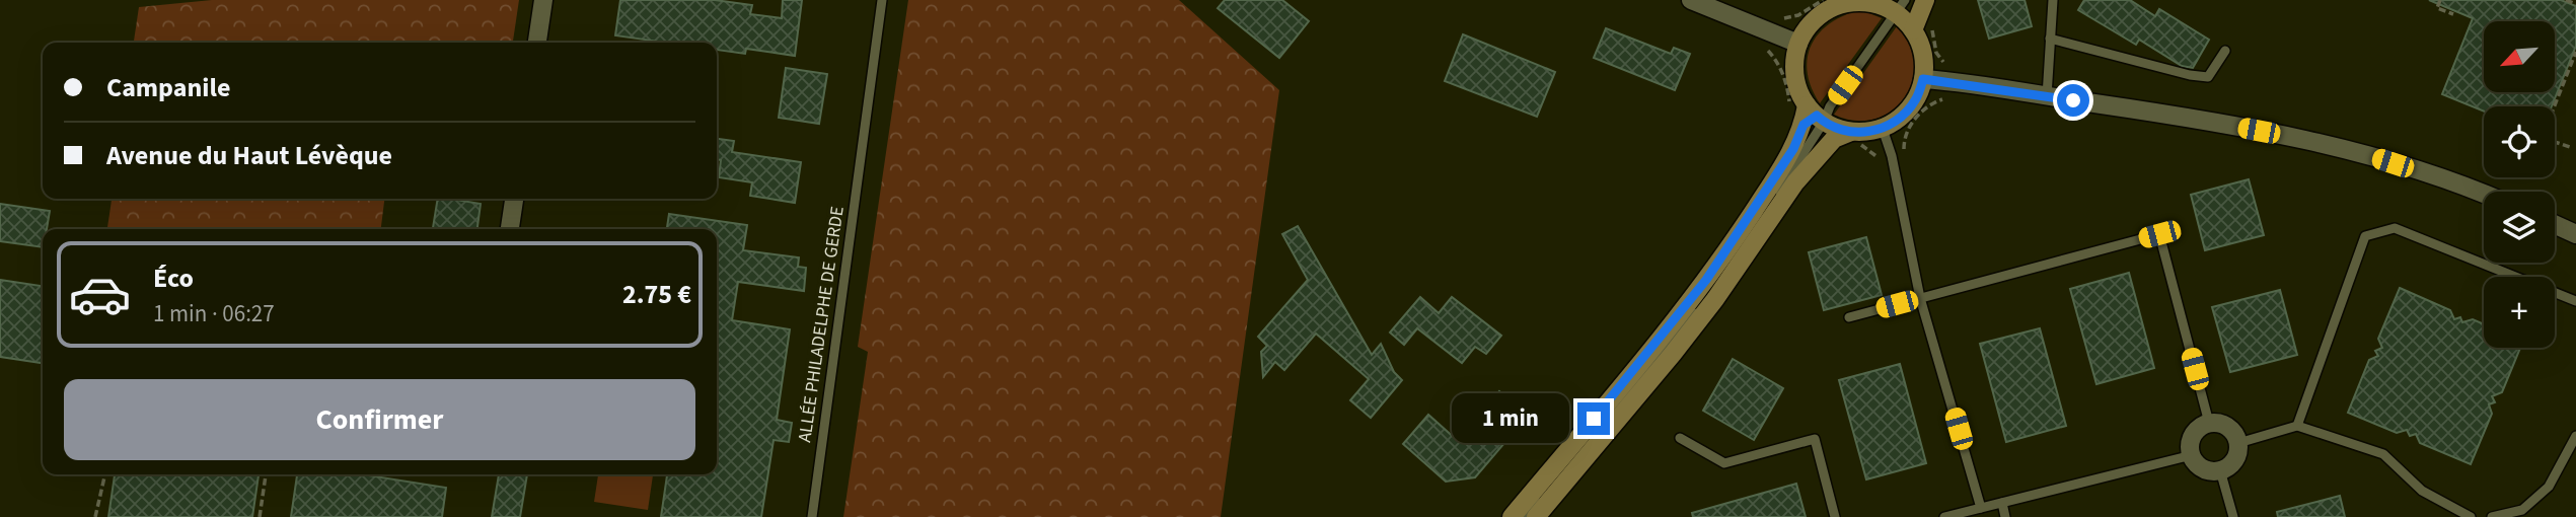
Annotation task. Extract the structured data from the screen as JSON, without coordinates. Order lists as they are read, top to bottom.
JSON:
{
  "streets": {
    "lane": ["ALLÉE PHILADELPHE DE GERDE"]
  },
  "north": "bottom left",
  "page": {
    "map_buttons": "+",
    "banner": ["Campanile", "Avenue du Haut Lévèque"],
    "list": [
      {
        "name": "Éco",
        "note": "1 min · 06:27",
        "value": "2.75 €"
      }
    ],
    "buttons": "Confirmer",
    "bubble": "1 min"
  }
}
